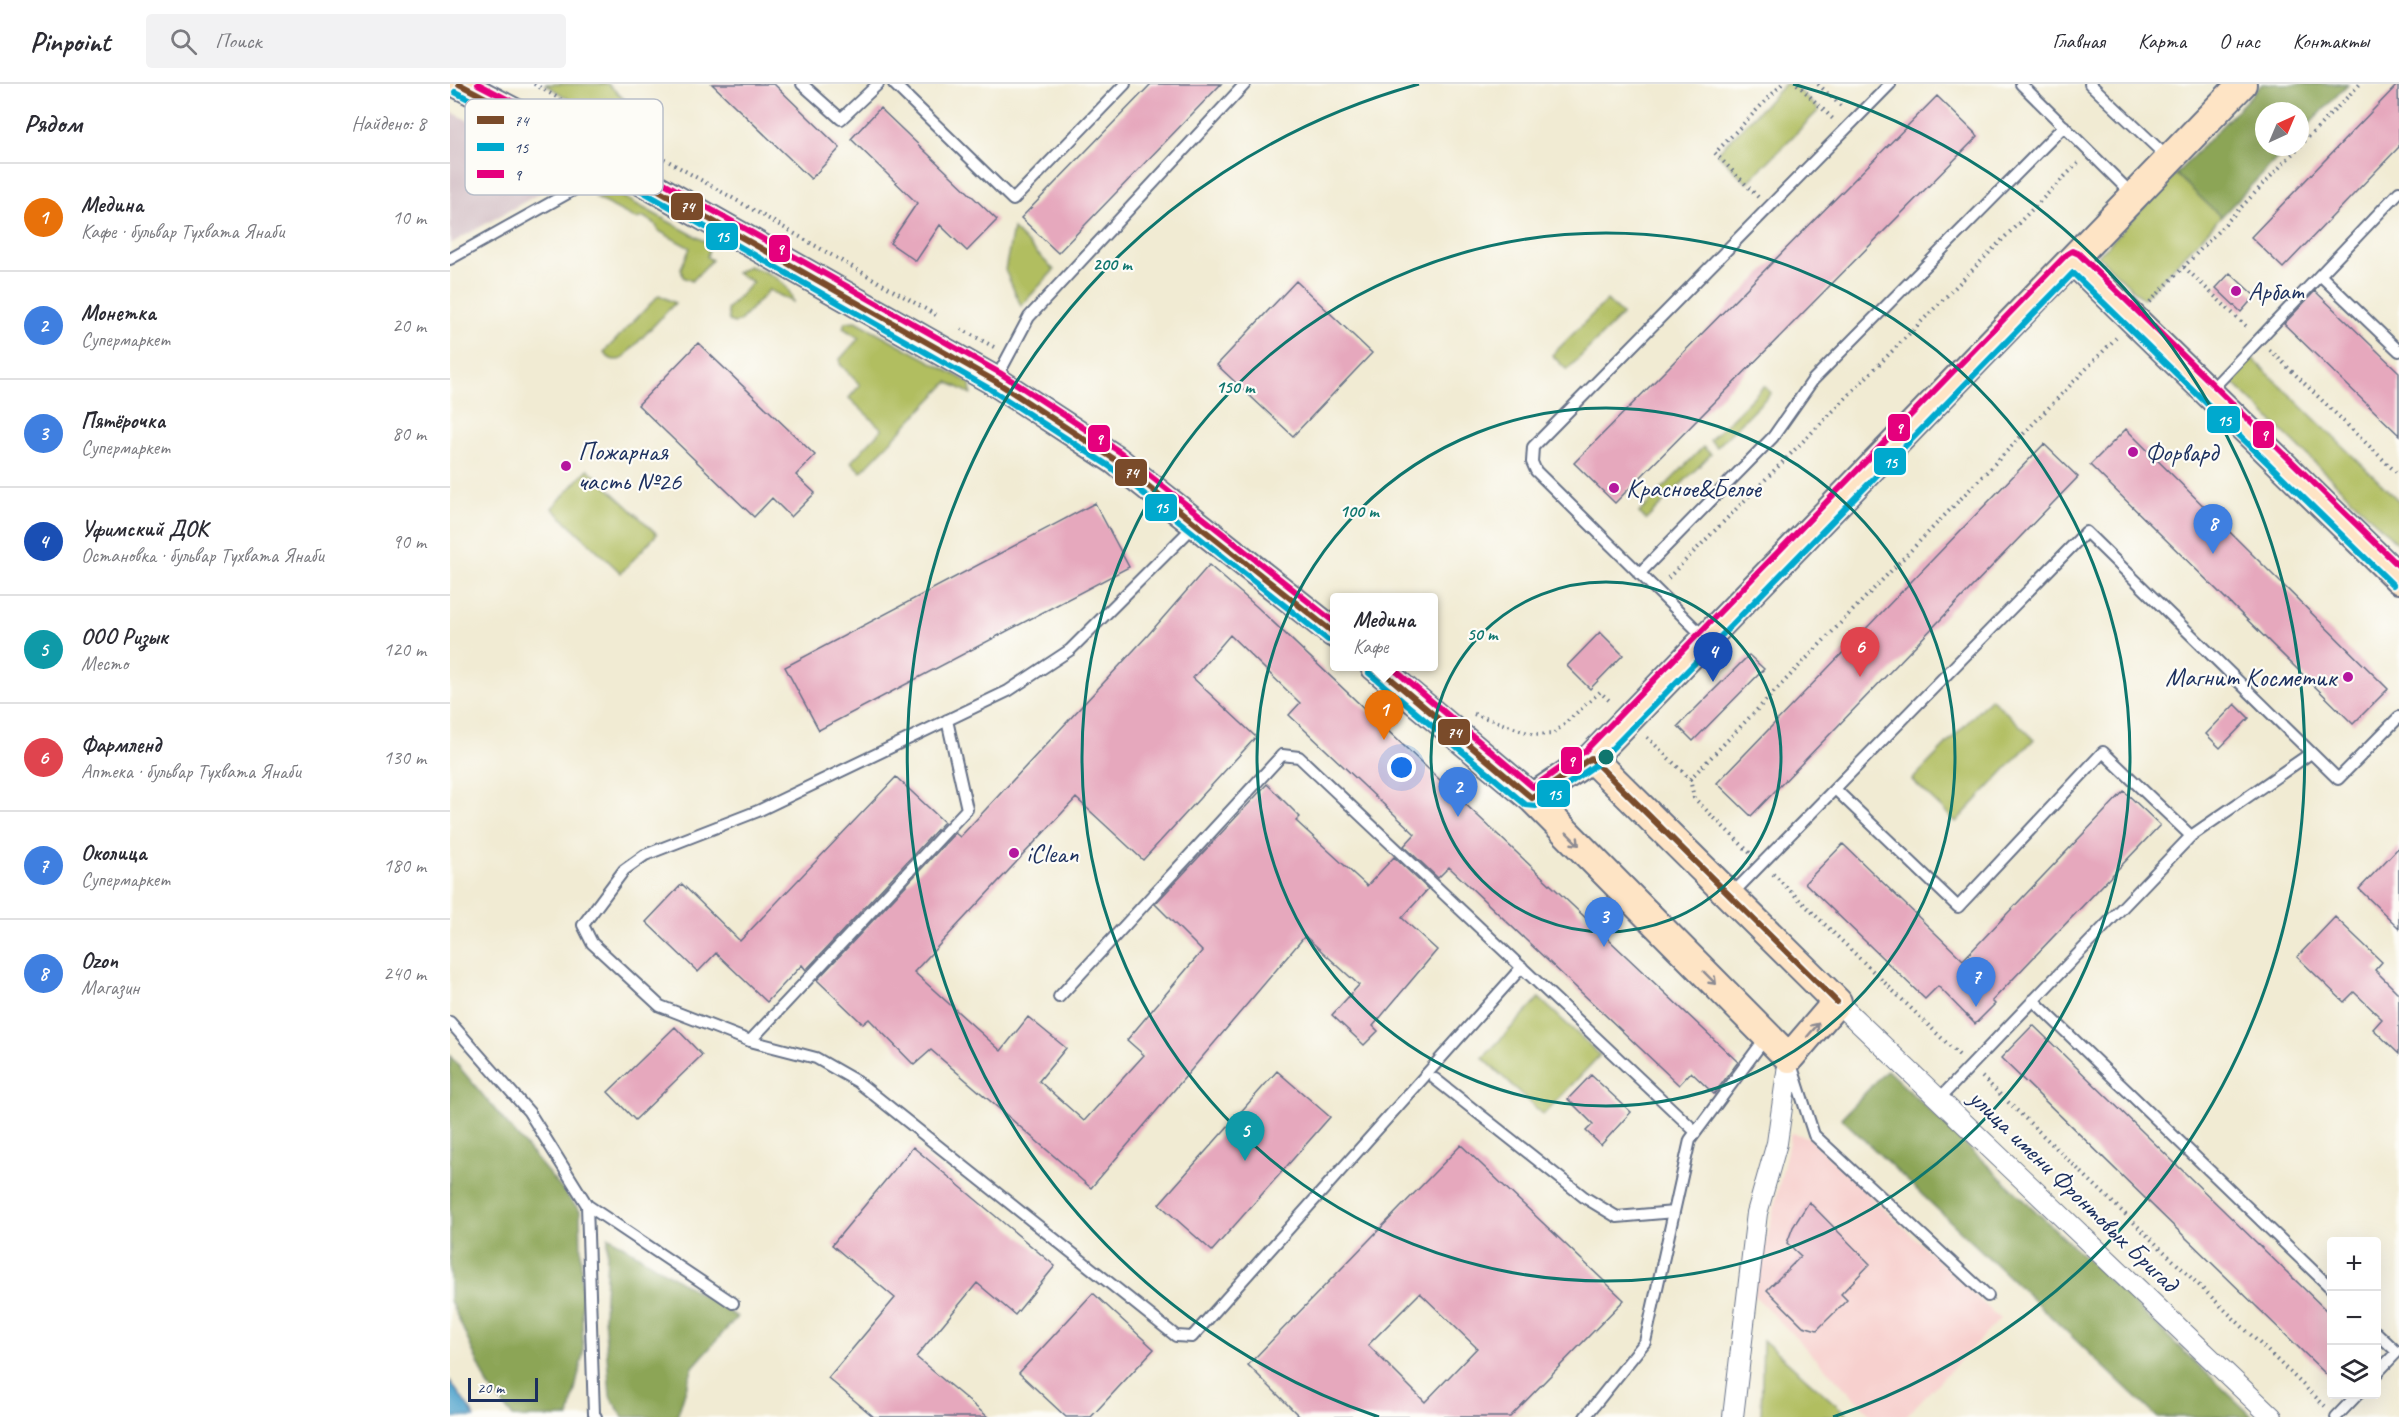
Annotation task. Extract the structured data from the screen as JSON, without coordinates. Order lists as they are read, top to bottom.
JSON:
{
  "streets": {
    "street": ["улица имени Фронтовых Бригад"]
  },
  "places": [
    "Арбат",
    "Форвард",
    "Пожарная часть №26",
    "Красное&Белое",
    "Магнит Косметик",
    "iClean"
  ],
  "lines": ["transit line 74", "transit line 9", "transit line 15"],
  "legend": ["74", "15", "9"],
  "scale_bar": "20 m",
  "north": "top right",
  "page": {
    "header": "Pinpoint",
    "search": "Поиск",
    "nav": [
      "Главная",
      "Карта",
      "О нас",
      "Контакты"
    ],
    "heading": ["Рядом", "Найдено: 8"],
    "list": [
      {
        "mark": "1",
        "name": "Медина",
        "note": "Кафе · бульвар Тухвата Янаби",
        "value": "10 m"
      },
      {
        "mark": "2",
        "name": "Монетка",
        "note": "Супермаркет",
        "value": "20 m"
      },
      {
        "mark": "3",
        "name": "Пятёрочка",
        "note": "Супермаркет",
        "value": "80 m"
      },
      {
        "mark": "4",
        "name": "Уфимский ДОК",
        "note": "Остановка · бульвар Тухвата Янаби",
        "value": "90 m"
      },
      {
        "mark": "5",
        "name": "ООО Ризык",
        "note": "Место",
        "value": "120 m"
      },
      {
        "mark": "6",
        "name": "Фармленд",
        "note": "Аптека · бульвар Тухвата Янаби",
        "value": "130 m"
      },
      {
        "mark": "7",
        "name": "Околица",
        "note": "Супермаркет",
        "value": "180 m"
      },
      {
        "mark": "8",
        "name": "Ozon",
        "note": "Магазин",
        "value": "240 m"
      }
    ],
    "pins": [
      "8",
      "6",
      "4",
      "1",
      "2",
      "3",
      "7",
      "5"
    ],
    "popup": ["Медина", "Кафе"],
    "map_buttons": ["+", "−"],
    "scale": "20 m"
  },
  "rings": [
    "200 m",
    "150 m",
    "100 m",
    "50 m"
  ]
}
